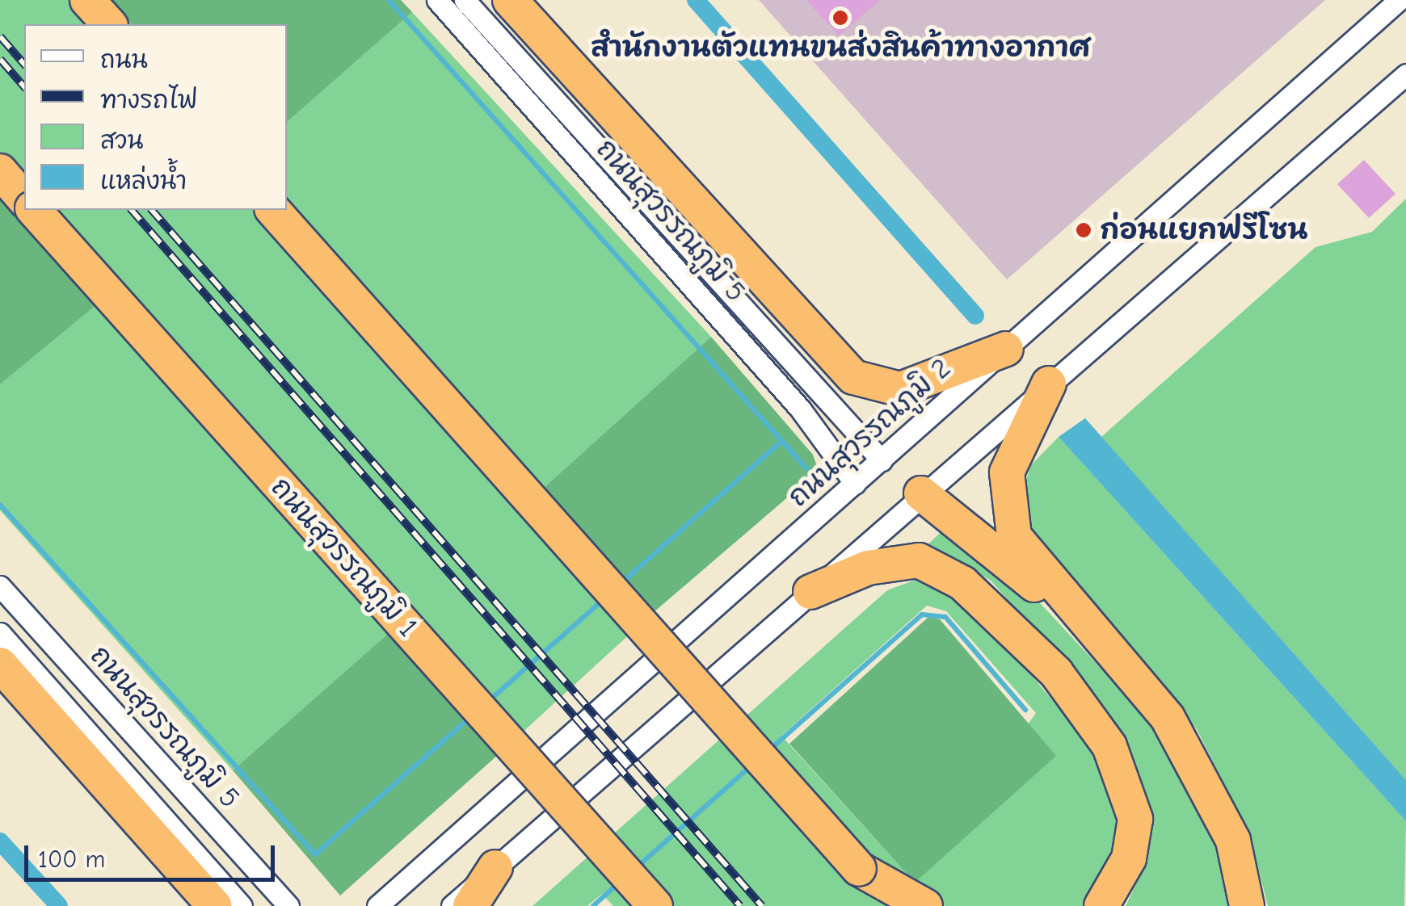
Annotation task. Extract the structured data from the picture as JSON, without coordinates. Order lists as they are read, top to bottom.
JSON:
{
  "streets": {
    "highway": ["ถนนสุวรรณภูมิ 1"],
    "street": ["ถนนสุวรรณภูมิ 5", "ถนนสุวรรณภูมิ 2"]
  },
  "crossings": [
    ["ถนนสุวรรณภูมิ 5", "ถนนสุวรรณภูมิ 2"]
  ],
  "places": ["สำนักงานตัวแทนขนส่งสินค้าทางอากาศ", "ก่อนแยกฟรีโซน"],
  "legend": [
    "ถนน",
    "ทางรถไฟ",
    "สวน",
    "แหล่งน้ำ"
  ],
  "scale_bar": "100 m"
}
